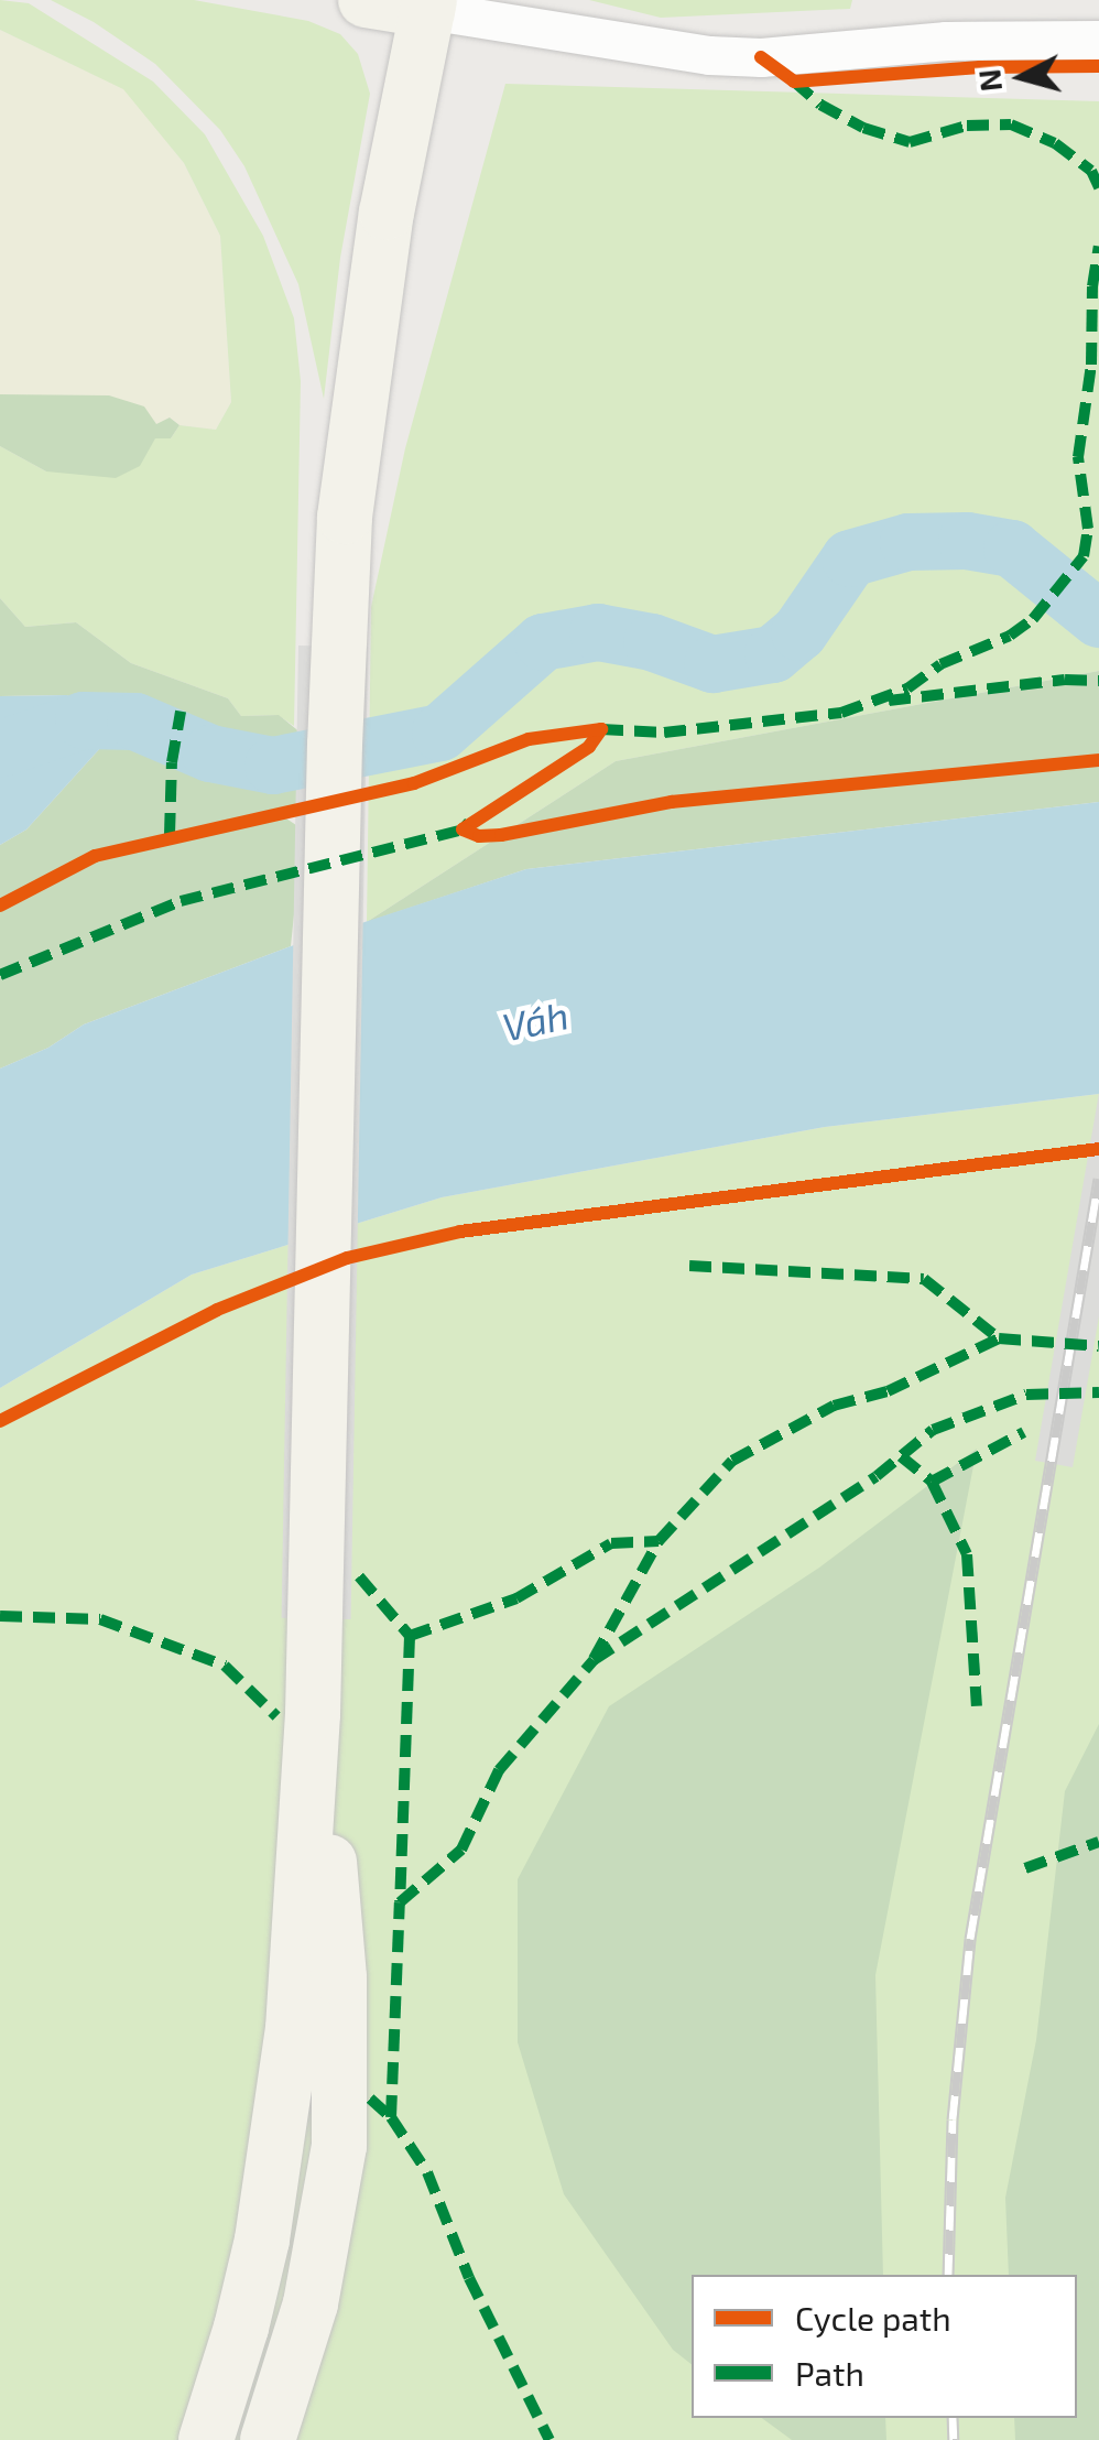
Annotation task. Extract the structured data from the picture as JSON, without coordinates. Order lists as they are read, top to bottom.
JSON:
{
  "water": ["Váh"],
  "legend": ["Cycle path", "Path"],
  "north": "left"
}
